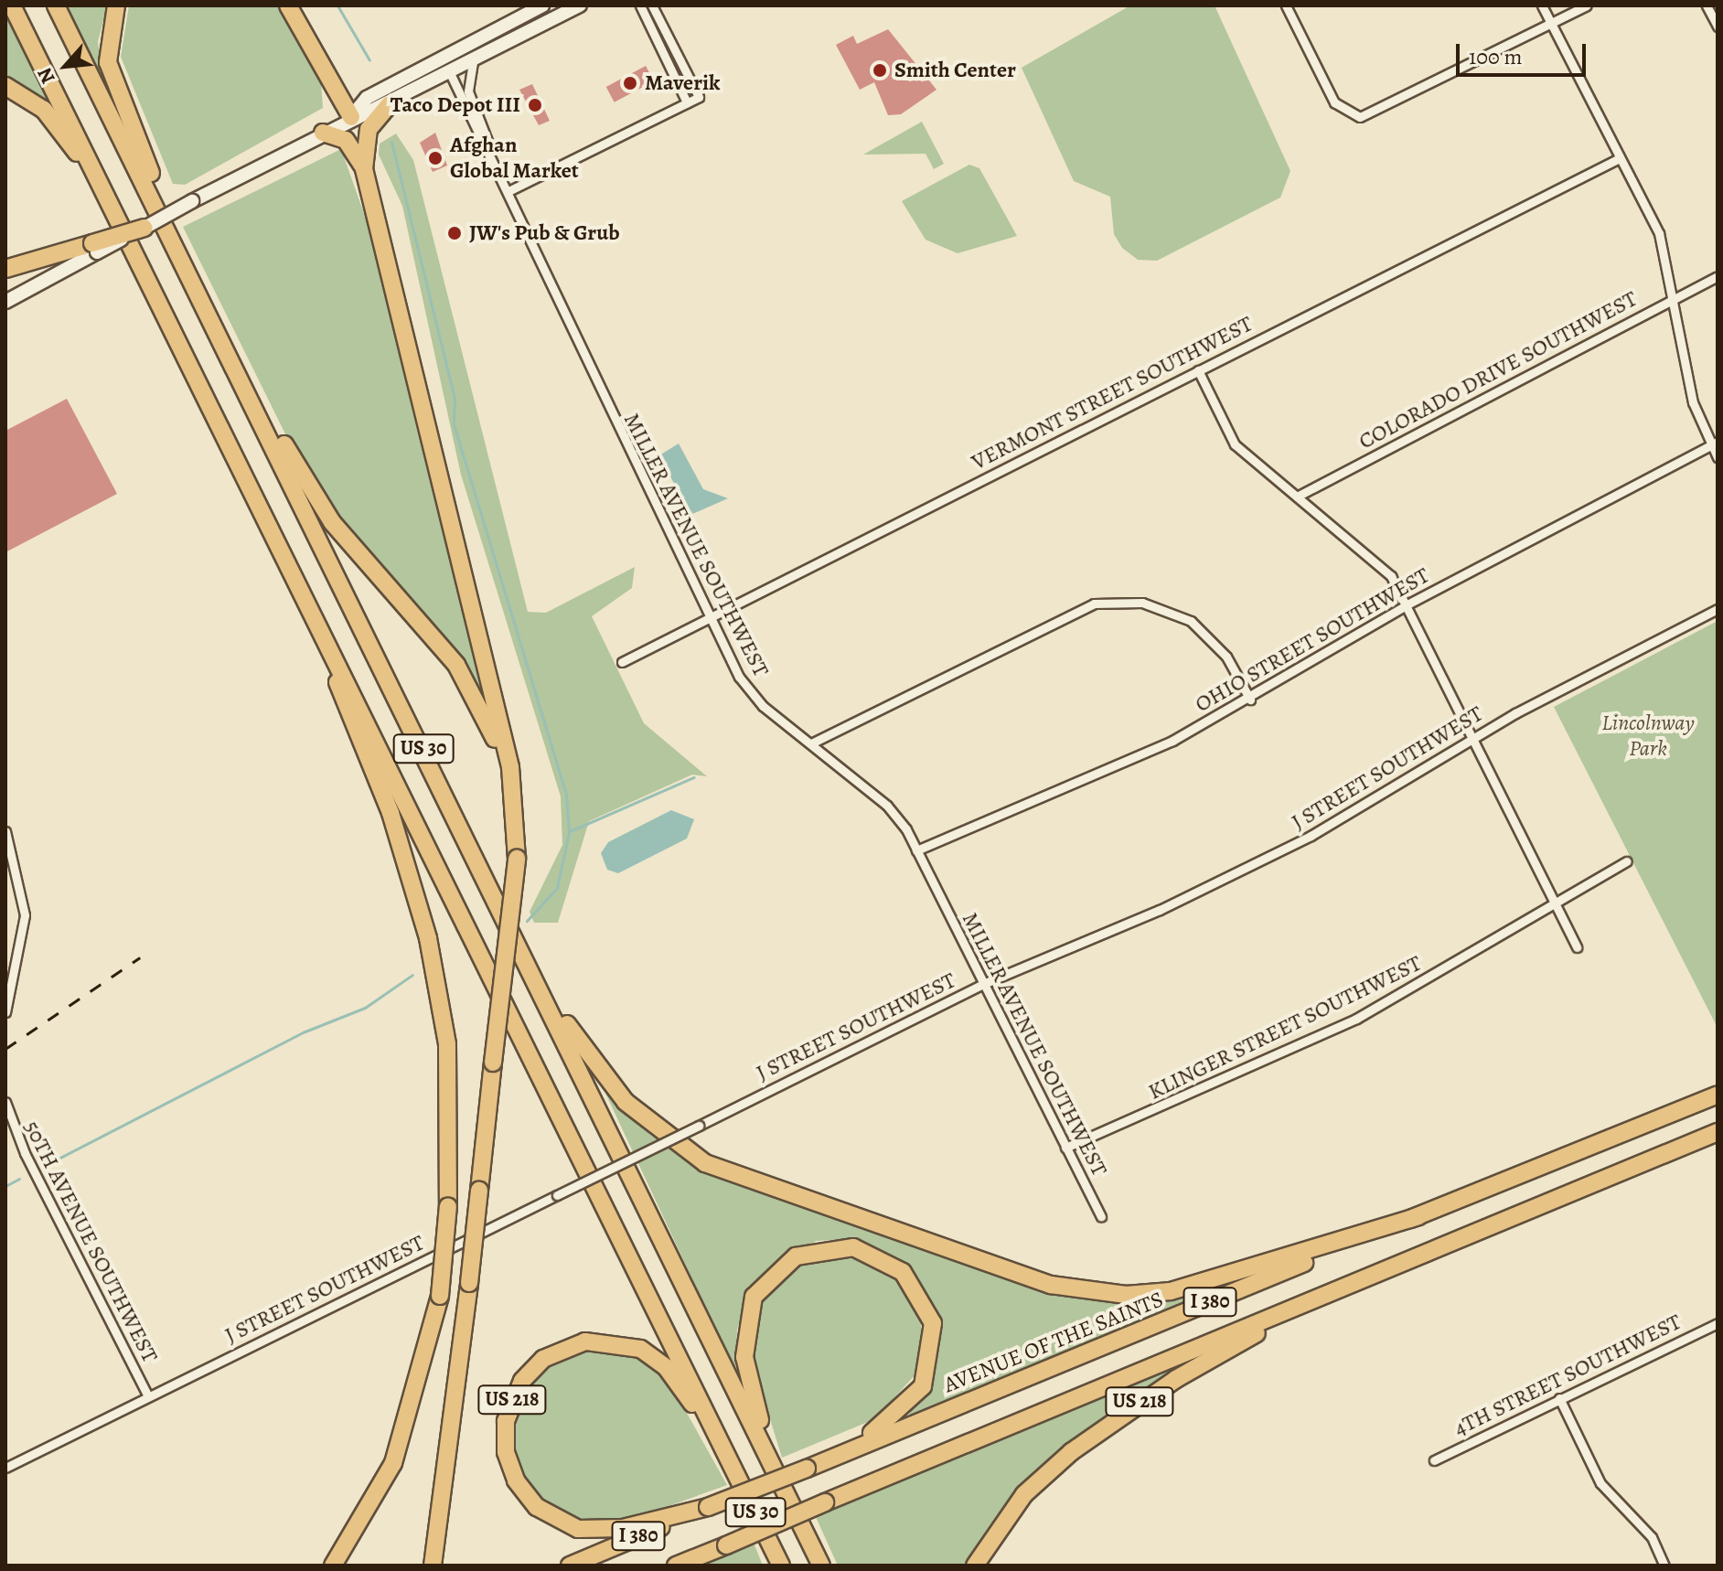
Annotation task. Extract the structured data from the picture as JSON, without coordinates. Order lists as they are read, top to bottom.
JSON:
{
  "streets": {
    "highway": [
      "US 30",
      "I 380",
      "AVENUE OF THE SAINTS",
      "US 218"
    ],
    "street": [
      "COLORADO DRIVE SOUTHWEST",
      "VERMONT STREET SOUTHWEST",
      "MILLER AVENUE SOUTHWEST",
      "OHIO STREET SOUTHWEST",
      "J STREET SOUTHWEST",
      "KLINGER STREET SOUTHWEST",
      "50TH AVENUE SOUTHWEST",
      "4TH STREET SOUTHWEST"
    ]
  },
  "crossings": [
    ["VERMONT STREET SOUTHWEST", "MILLER AVENUE SOUTHWEST"],
    ["MILLER AVENUE SOUTHWEST", "OHIO STREET SOUTHWEST"],
    ["MILLER AVENUE SOUTHWEST", "J STREET SOUTHWEST"],
    ["MILLER AVENUE SOUTHWEST", "KLINGER STREET SOUTHWEST"],
    ["US 30", "US 218"],
    ["J STREET SOUTHWEST", "50TH AVENUE SOUTHWEST"],
    ["I 380", "US 218"],
    ["AVENUE OF THE SAINTS", "US 218"]
  ],
  "parks": ["Lincolnway Park"],
  "places": [
    "Smith Center",
    "Maverik",
    "Taco Depot III",
    "Afghan Global Market",
    "JW's Pub & Grub"
  ],
  "scale_bar": "100 m",
  "north": "bottom left"
}
